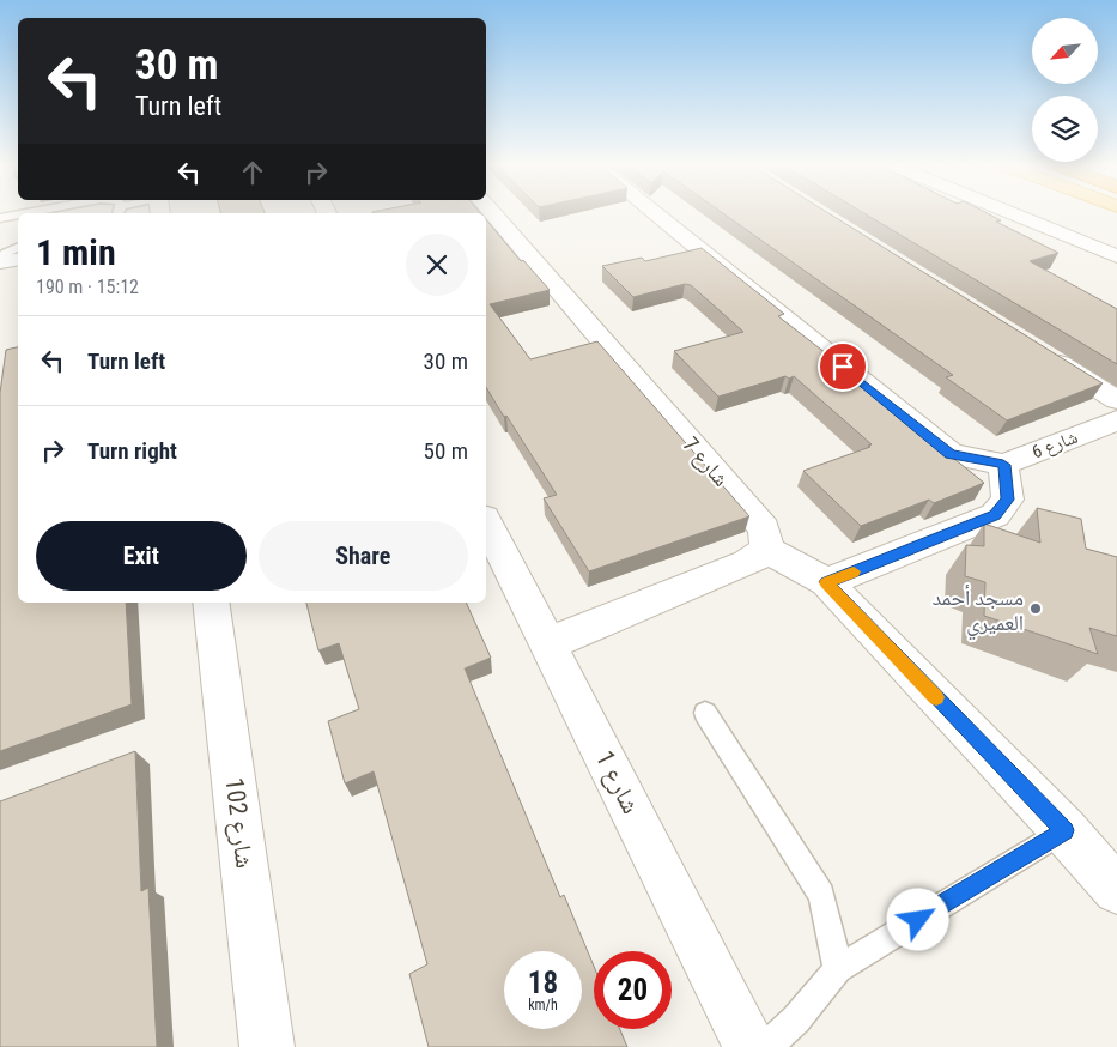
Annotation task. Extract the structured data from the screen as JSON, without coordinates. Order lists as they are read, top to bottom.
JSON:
{
  "streets": {
    "street": [
      "شارع 6",
      "شارع 7",
      "شارع 1",
      "شارع 102"
    ]
  },
  "places": ["مسجد أحمد العميري"],
  "north": "bottom left",
  "page": {
    "turn": ["30 m", "Turn left"],
    "heading": ["1 min", "190 m · 15:12"],
    "list": [
      {
        "name": "Turn left",
        "value": "30 m"
      },
      {
        "name": "Turn right",
        "value": "50 m"
      }
    ],
    "buttons": ["Exit", "Share"],
    "speed": "18 km/h",
    "limit": "20"
  }
}
